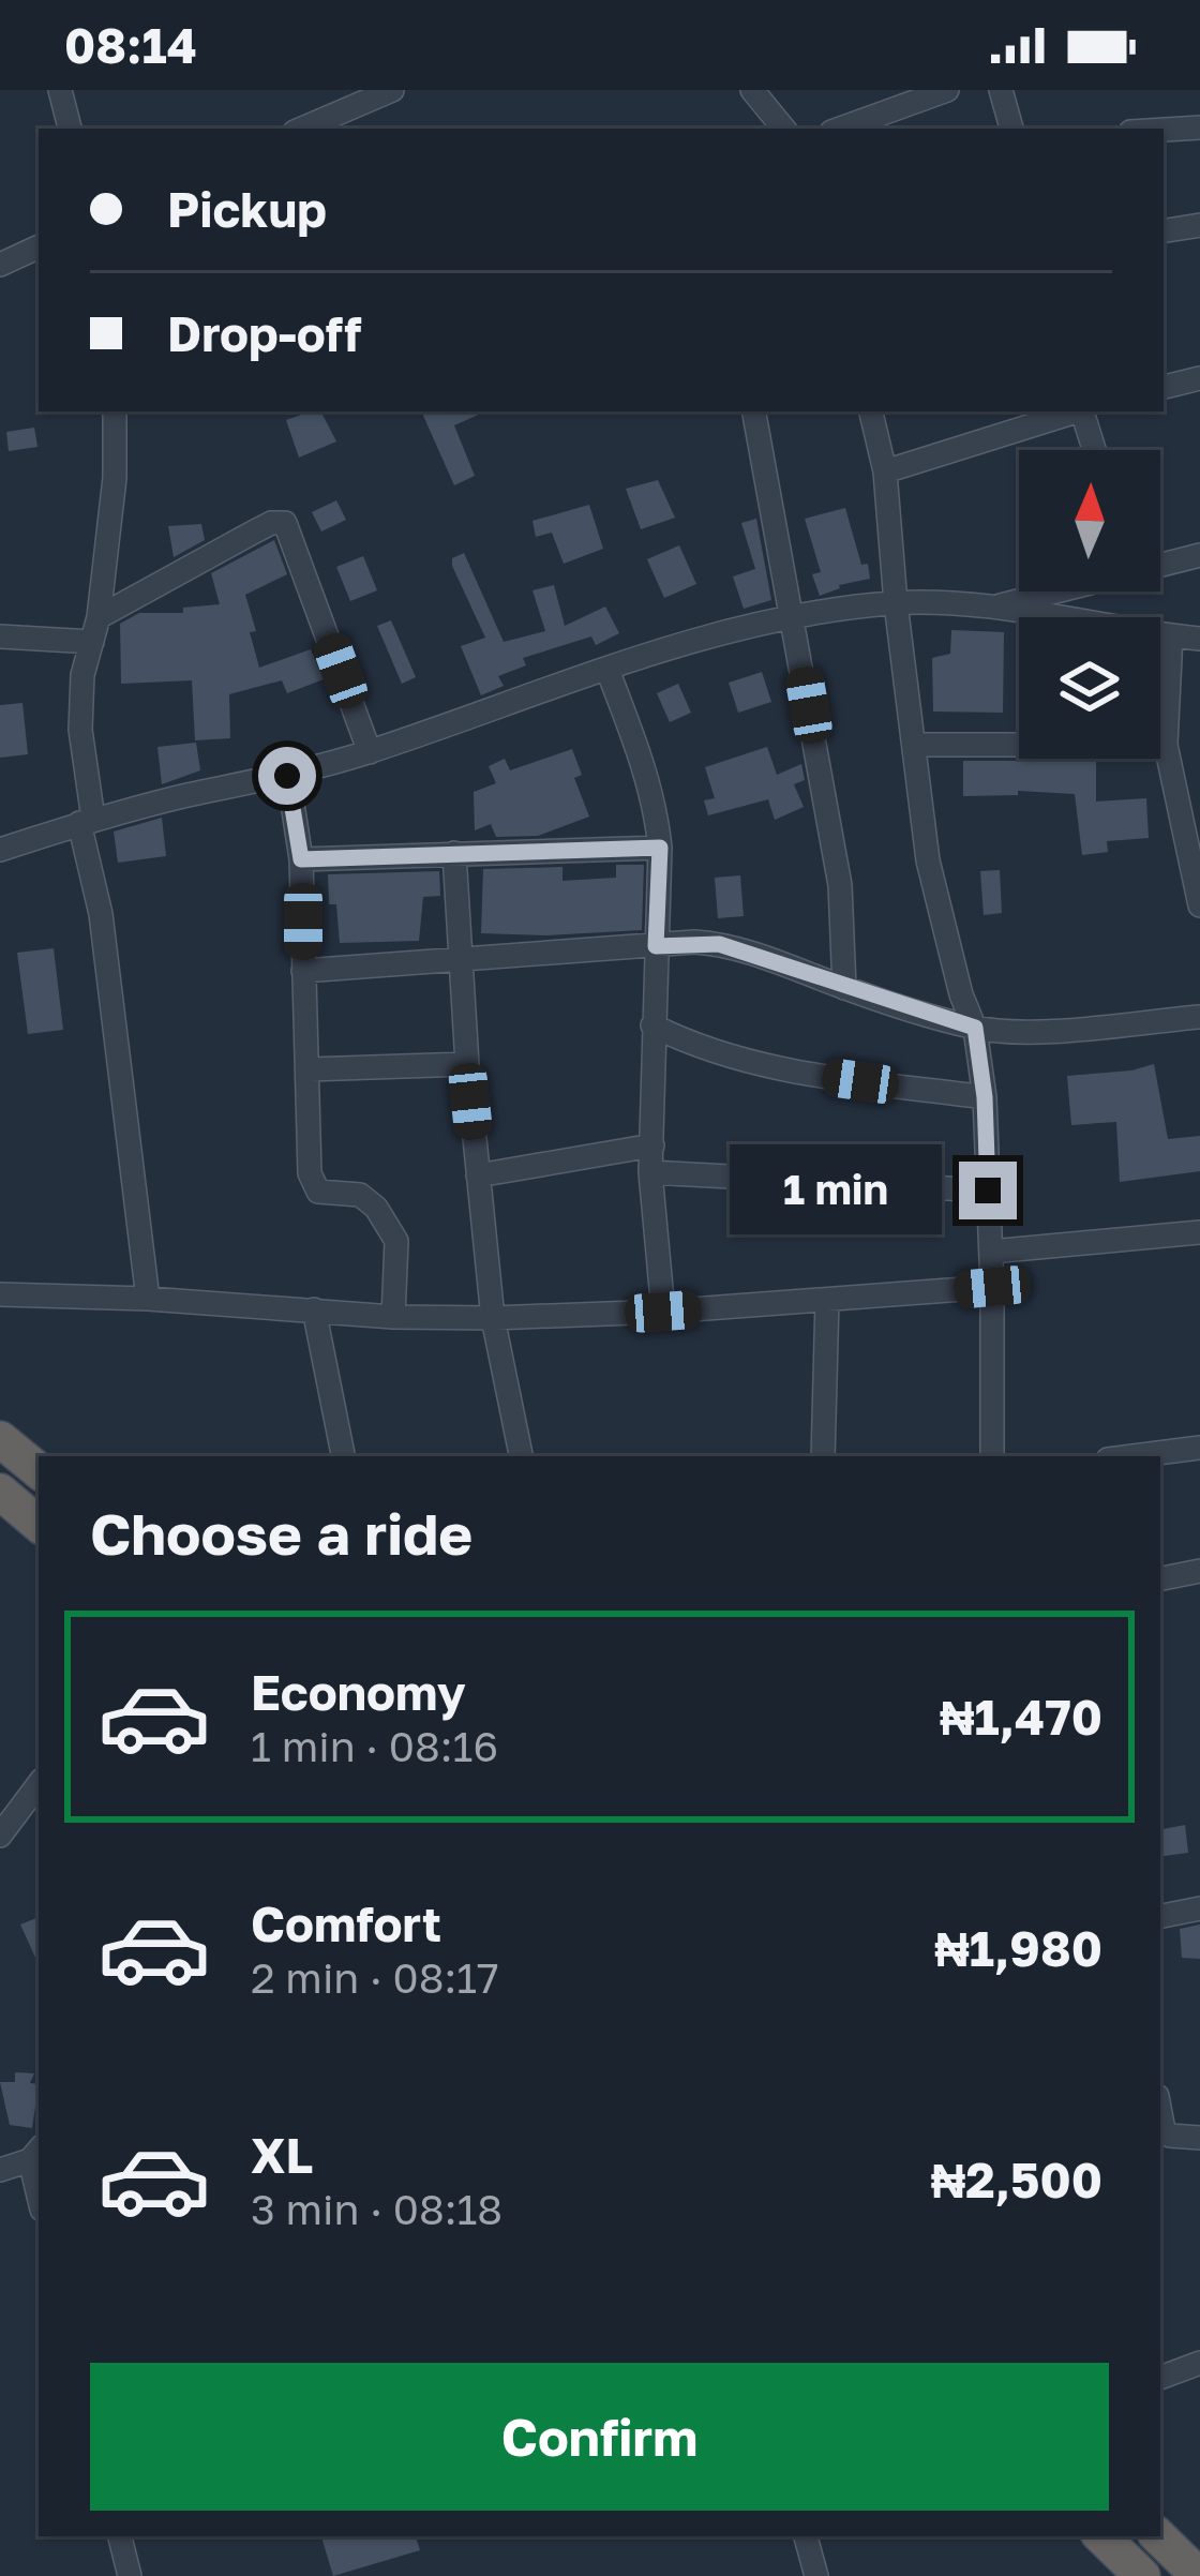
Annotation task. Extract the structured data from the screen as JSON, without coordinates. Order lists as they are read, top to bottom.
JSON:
{
  "north": "top",
  "page": {
    "status": "08:14",
    "banner": ["Pickup", "Drop-off"],
    "bubble": "1 min",
    "heading": "Choose a ride",
    "list": [
      {
        "name": "Economy",
        "note": "1 min · 08:16",
        "value": "₦1,470"
      },
      {
        "name": "Comfort",
        "note": "2 min · 08:17",
        "value": "₦1,980"
      },
      {
        "name": "XL",
        "note": "3 min · 08:18",
        "value": "₦2,500"
      }
    ],
    "buttons": "Confirm"
  }
}
